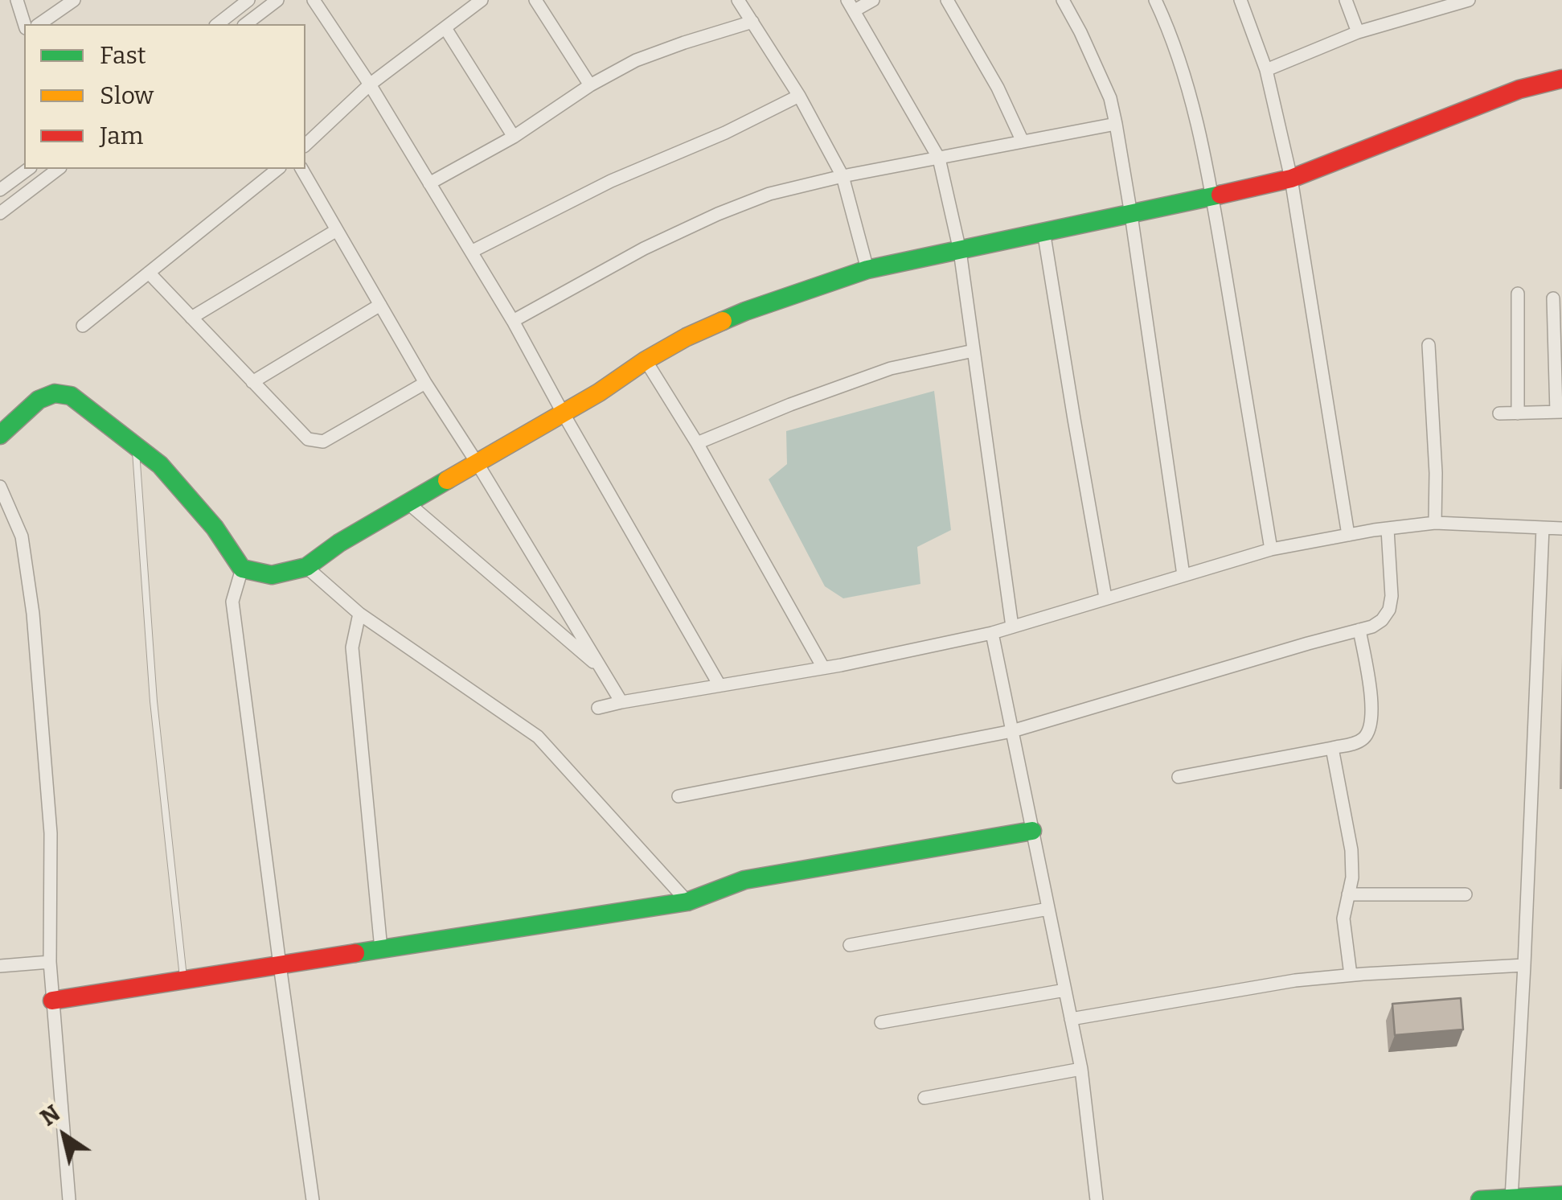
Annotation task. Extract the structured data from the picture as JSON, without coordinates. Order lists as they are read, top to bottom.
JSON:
{
  "legend": ["Fast", "Slow", "Jam"],
  "north": "top left"
}
